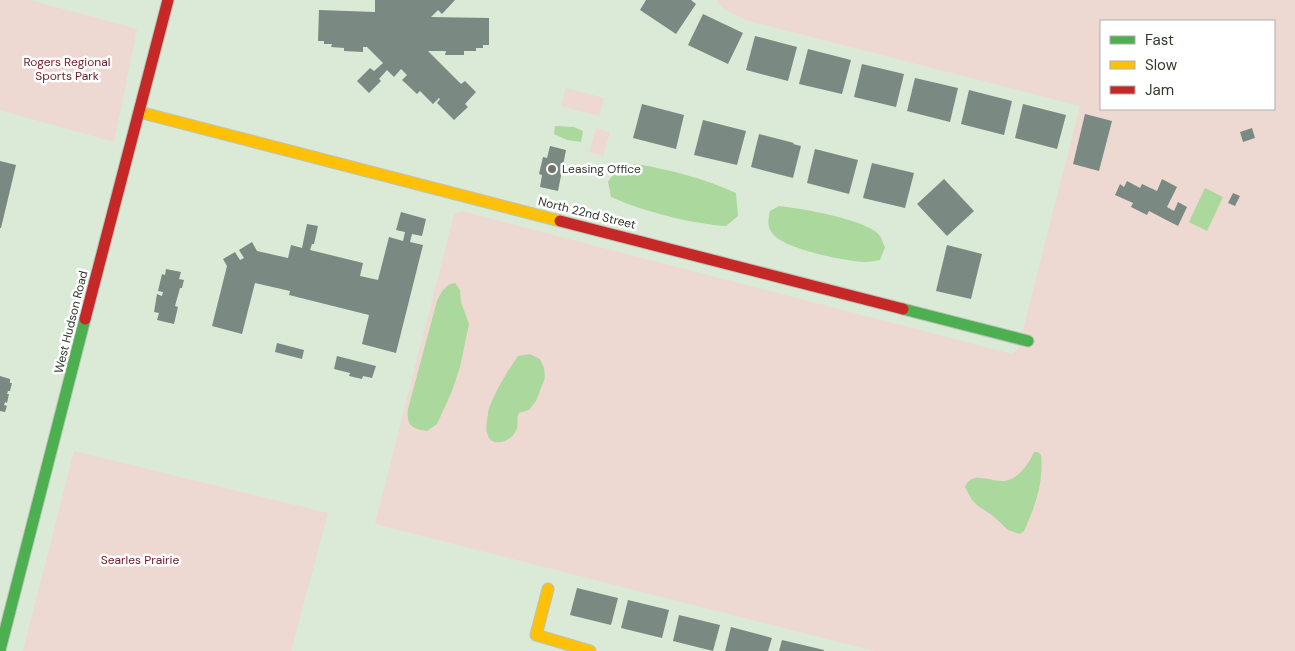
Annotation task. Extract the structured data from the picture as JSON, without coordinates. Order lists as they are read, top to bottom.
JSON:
{
  "streets": {
    "main road": ["North 22nd Street", "West Hudson Road"]
  },
  "crossings": [
    ["North 22nd Street", "West Hudson Road"]
  ],
  "parks": ["Rogers Regional Sports Park", "Searles Prairie"],
  "places": ["Leasing Office"],
  "legend": ["Fast", "Slow", "Jam"]
}
